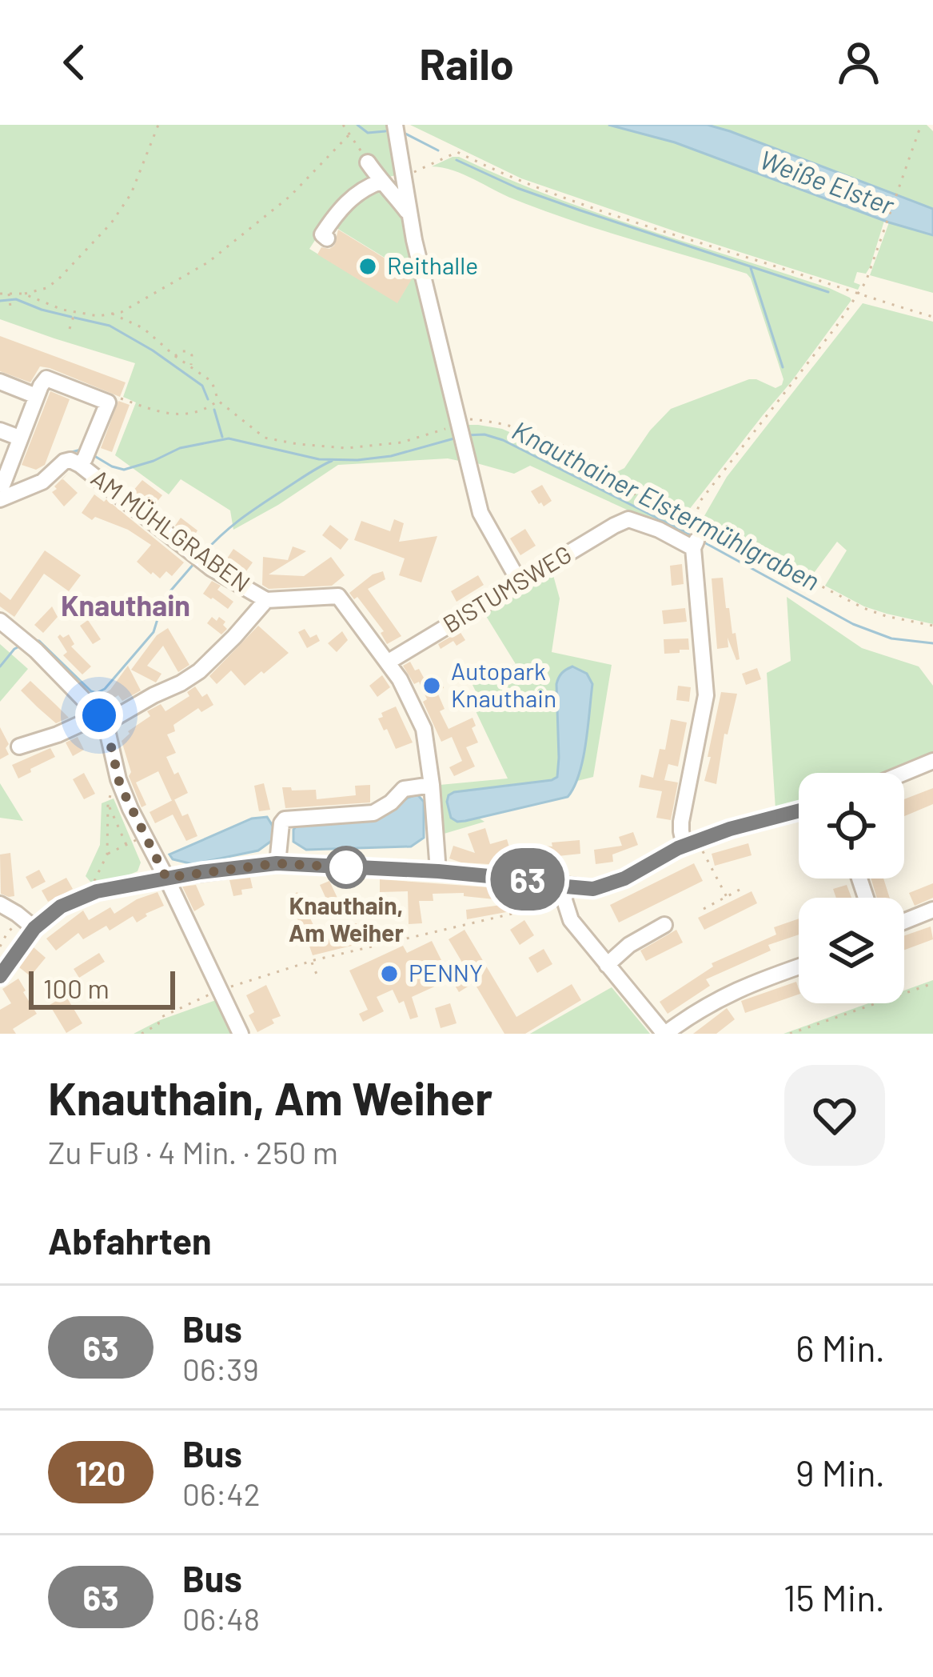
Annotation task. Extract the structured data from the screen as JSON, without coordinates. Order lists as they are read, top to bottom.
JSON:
{
  "streets": {
    "street": ["AM MÜHLGRABEN", "BISTUMSWEG"]
  },
  "crossings": [
    ["AM MÜHLGRABEN", "BISTUMSWEG"]
  ],
  "districts": ["Knauthain"],
  "water": ["Weiße Elster", "Knauthainer Elstermühlgraben"],
  "places": [
    "Reithalle",
    "Autopark Knauthain",
    "Knauthain, Am Weiher",
    "PENNY"
  ],
  "lines": ["bus line 63"],
  "scale_bar": "100 m",
  "page": {
    "header": "Railo",
    "on_map": "63",
    "scale": "100 m",
    "heading": [
      ["Knauthain, Am Weiher", "Zu Fuß · 4 Min. · 250 m"],
      "Abfahrten"
    ],
    "list": [
      {
        "mark": "63",
        "name": "Bus",
        "note": "06:39",
        "value": "6 Min."
      },
      {
        "mark": "120",
        "name": "Bus",
        "note": "06:42",
        "value": "9 Min."
      },
      {
        "mark": "63",
        "name": "Bus",
        "note": "06:48",
        "value": "15 Min."
      }
    ]
  }
}
